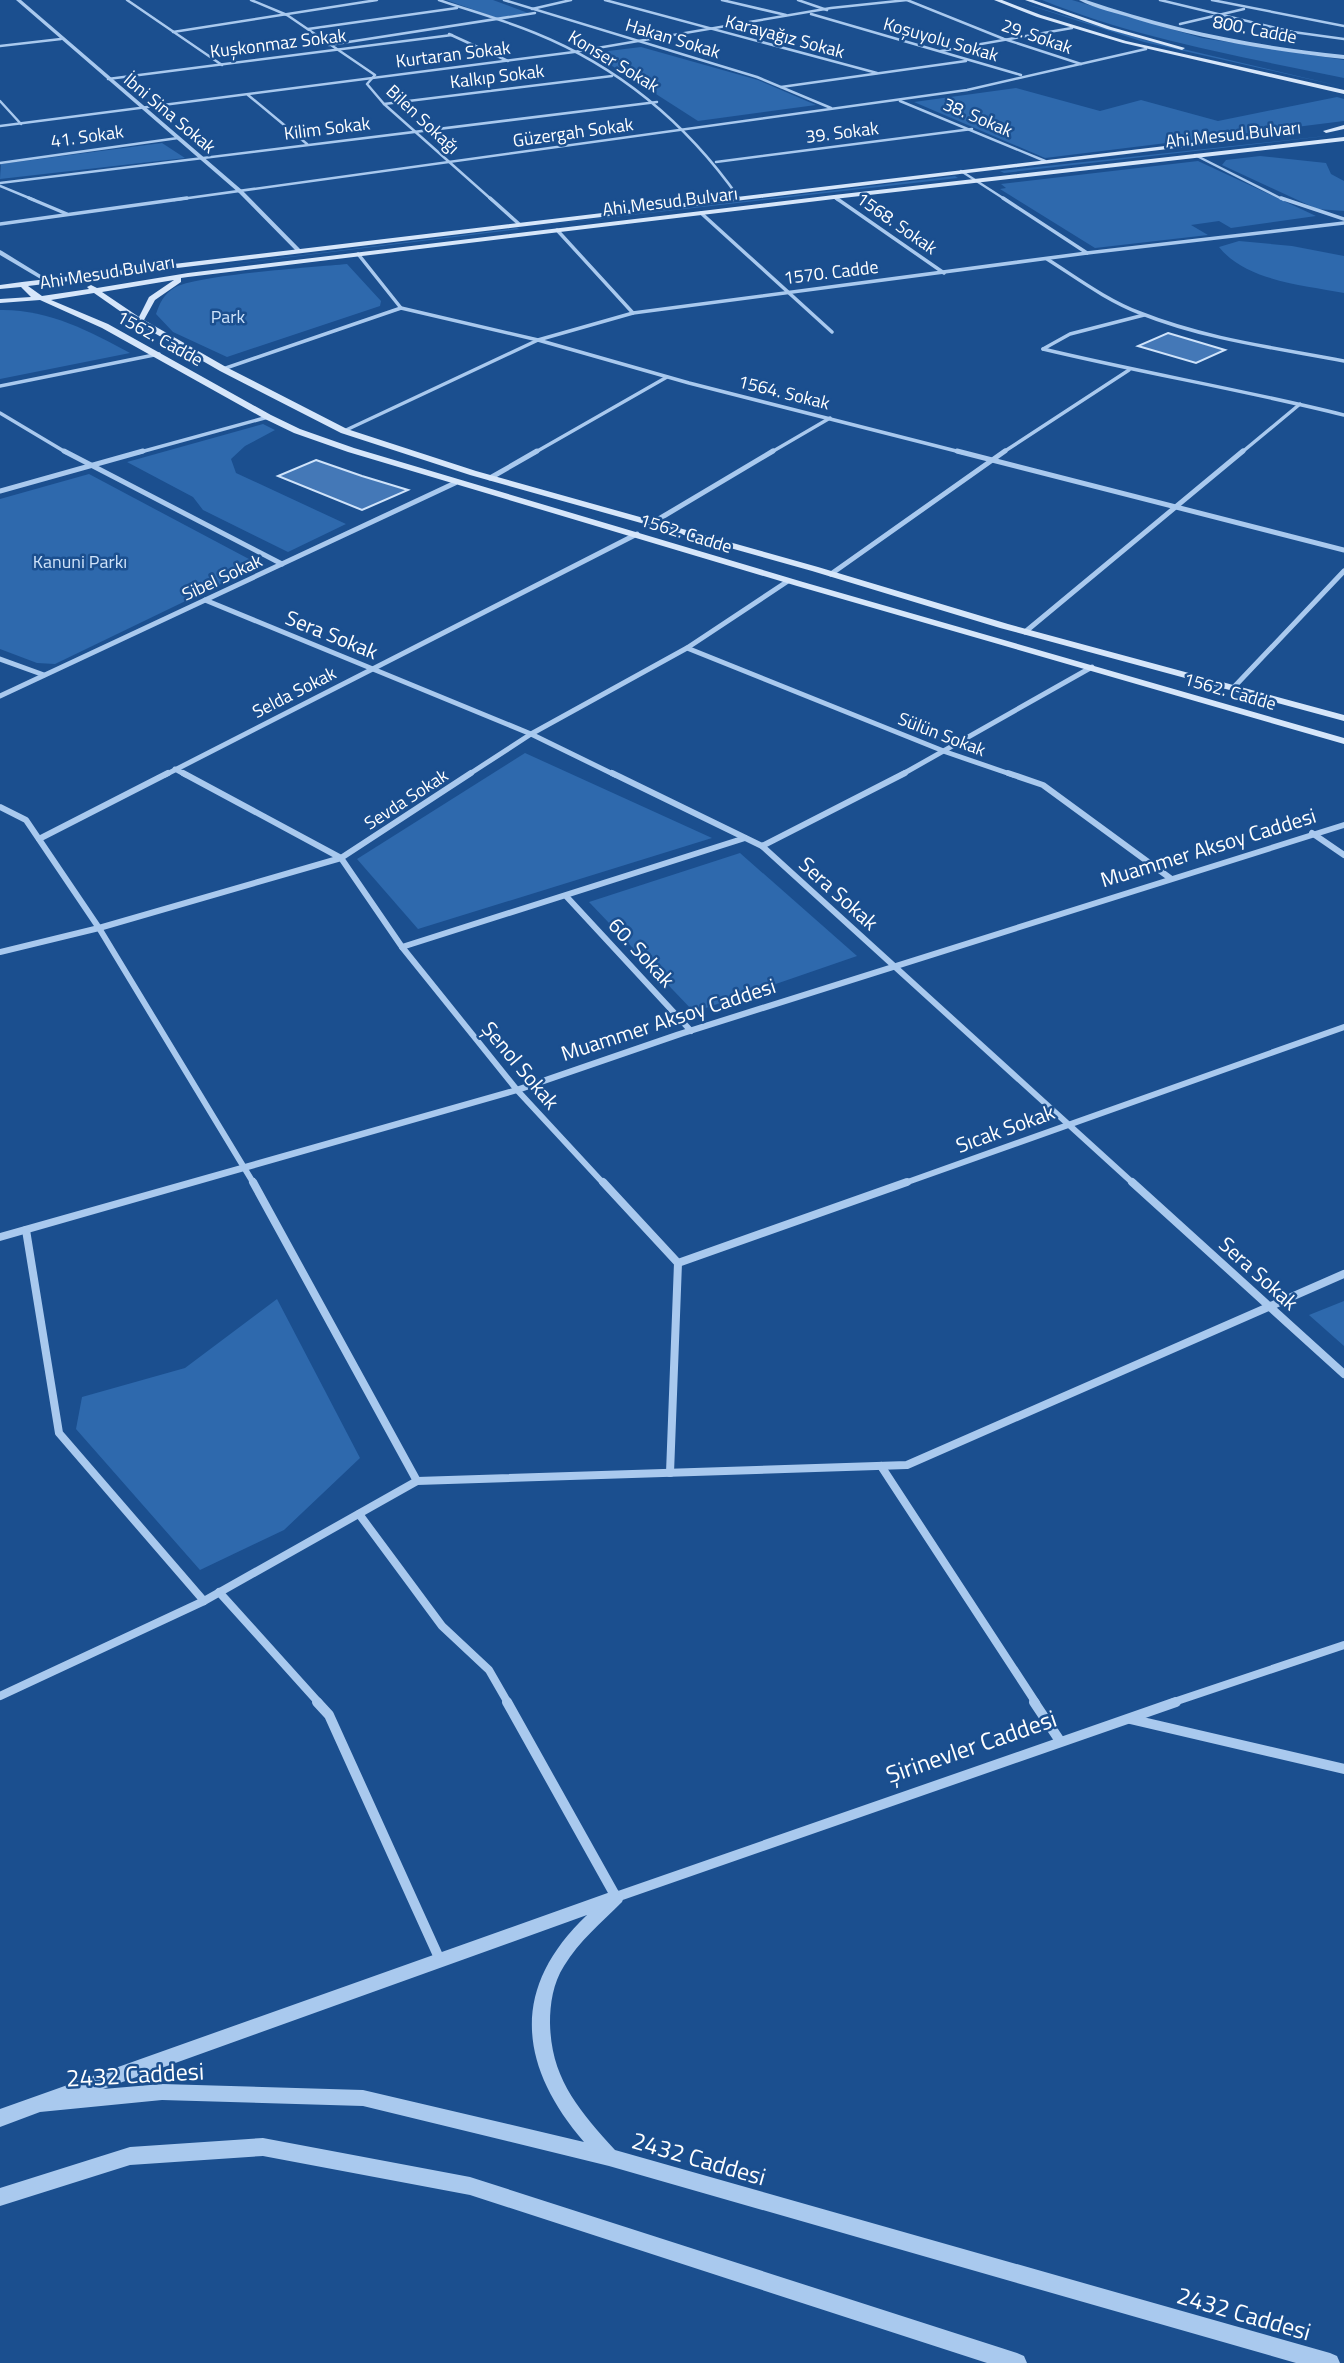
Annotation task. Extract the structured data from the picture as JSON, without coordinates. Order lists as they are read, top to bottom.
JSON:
{
  "streets": {
    "main road": ["Ahi Mesud Bulvarı", "1562. Cadde"],
    "street": [
      "800. Cadde",
      "Karayağız Sokak",
      "29. Sokak",
      "Hakan Sokak",
      "Koşuyolu Sokak",
      "Kuşkonmaz Sokak",
      "Kurtaran Sokak",
      "Konser Sokak",
      "Kalkıp Sokak",
      "İbni Sina Sokak",
      "38. Sokak",
      "Bilen Sokağı",
      "Kilim Sokak",
      "Güzergah Sokak",
      "39. Sokak",
      "41. Sokak",
      "1568. Sokak",
      "1570. Cadde",
      "1564. Sokak",
      "Sibel Sokak",
      "Sera Sokak",
      "Selda Sokak",
      "Sülün Sokak",
      "Sevda Sokak",
      "Muammer Aksoy Caddesi",
      "60. Sokak",
      "Şenol Sokak",
      "Sıcak Sokak",
      "Şirinevler Caddesi",
      "2432 Caddesi"
    ]
  },
  "crossings": [
    ["Karayağız Sokak", "Kurtaran Sokak"],
    ["29. Sokak", "Kurtaran Sokak"],
    ["29. Sokak", "Güzergah Sokak"],
    ["Hakan Sokak", "Kurtaran Sokak"],
    ["Hakan Sokak", "Güzergah Sokak"],
    ["Koşuyolu Sokak", "Kurtaran Sokak"],
    ["Koşuyolu Sokak", "Güzergah Sokak"],
    ["Kuşkonmaz Sokak", "İbni Sina Sokak"],
    ["Kuşkonmaz Sokak", "Bilen Sokağı"],
    ["Kurtaran Sokak", "Konser Sokak"],
    ["Kurtaran Sokak", "İbni Sina Sokak"],
    ["Kurtaran Sokak", "Bilen Sokağı"],
    ["Konser Sokak", "Kalkıp Sokak"],
    ["Konser Sokak", "Kilim Sokak"],
    ["Konser Sokak", "Güzergah Sokak"],
    ["Konser Sokak", "39. Sokak"],
    ["Konser Sokak", "Ahi Mesud Bulvarı"],
    ["Kalkıp Sokak", "Bilen Sokağı"],
    ["İbni Sina Sokak", "Kilim Sokak"],
    ["İbni Sina Sokak", "Güzergah Sokak"],
    ["İbni Sina Sokak", "Ahi Mesud Bulvarı"],
    ["İbni Sina Sokak", "41. Sokak"],
    ["38. Sokak", "Güzergah Sokak"],
    ["38. Sokak", "39. Sokak"],
    ["38. Sokak", "Ahi Mesud Bulvarı"],
    ["Bilen Sokağı", "Kilim Sokak"],
    ["Bilen Sokağı", "Güzergah Sokak"],
    ["Bilen Sokağı", "Ahi Mesud Bulvarı"],
    ["Ahi Mesud Bulvarı", "1568. Sokak"],
    ["Ahi Mesud Bulvarı", "1562. Cadde"],
    ["1568. Sokak", "1570. Cadde"],
    ["1570. Cadde", "1562. Cadde"],
    ["1570. Cadde", "1564. Sokak"],
    ["1562. Cadde", "Sibel Sokak"],
    ["1562. Cadde", "Selda Sokak"],
    ["1562. Cadde", "Sevda Sokak"],
    ["Sibel Sokak", "Sera Sokak"],
    ["Sera Sokak", "Selda Sokak"],
    ["Sera Sokak", "Sevda Sokak"],
    ["Sera Sokak", "Muammer Aksoy Caddesi"],
    ["Sera Sokak", "Sıcak Sokak"],
    ["Selda Sokak", "Şenol Sokak"],
    ["Sülün Sokak", "Sevda Sokak"],
    ["Sülün Sokak", "Muammer Aksoy Caddesi"],
    ["Sevda Sokak", "Şenol Sokak"],
    ["Muammer Aksoy Caddesi", "60. Sokak"],
    ["Muammer Aksoy Caddesi", "Şenol Sokak"],
    ["Şenol Sokak", "Sıcak Sokak"]
  ],
  "parks": ["Park", "Kanuni Parkı"]
}
